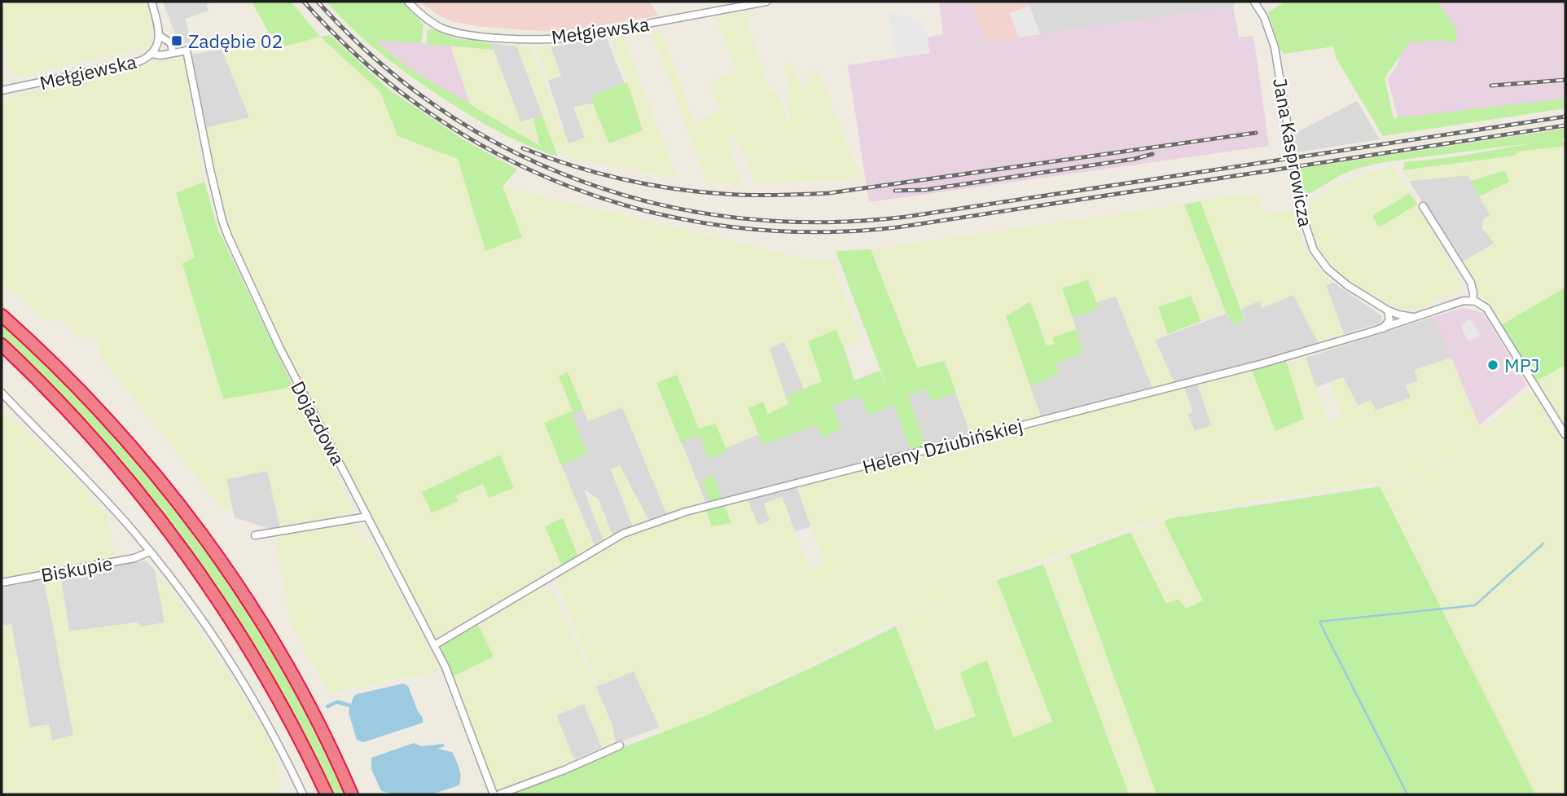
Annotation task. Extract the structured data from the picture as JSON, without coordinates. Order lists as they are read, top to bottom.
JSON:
{
  "streets": {
    "street": [
      "Mełgiewska",
      "Jana Kasprowicza",
      "Dojazdowa",
      "Heleny Dziubińskiej",
      "Biskupie"
    ]
  },
  "crossings": [
    ["Jana Kasprowicza", "Heleny Dziubińskiej"],
    ["Dojazdowa", "Heleny Dziubińskiej"]
  ],
  "places": {
    "transit": ["Zadębie 02"],
    "other": ["MPJ"]
  }
}
